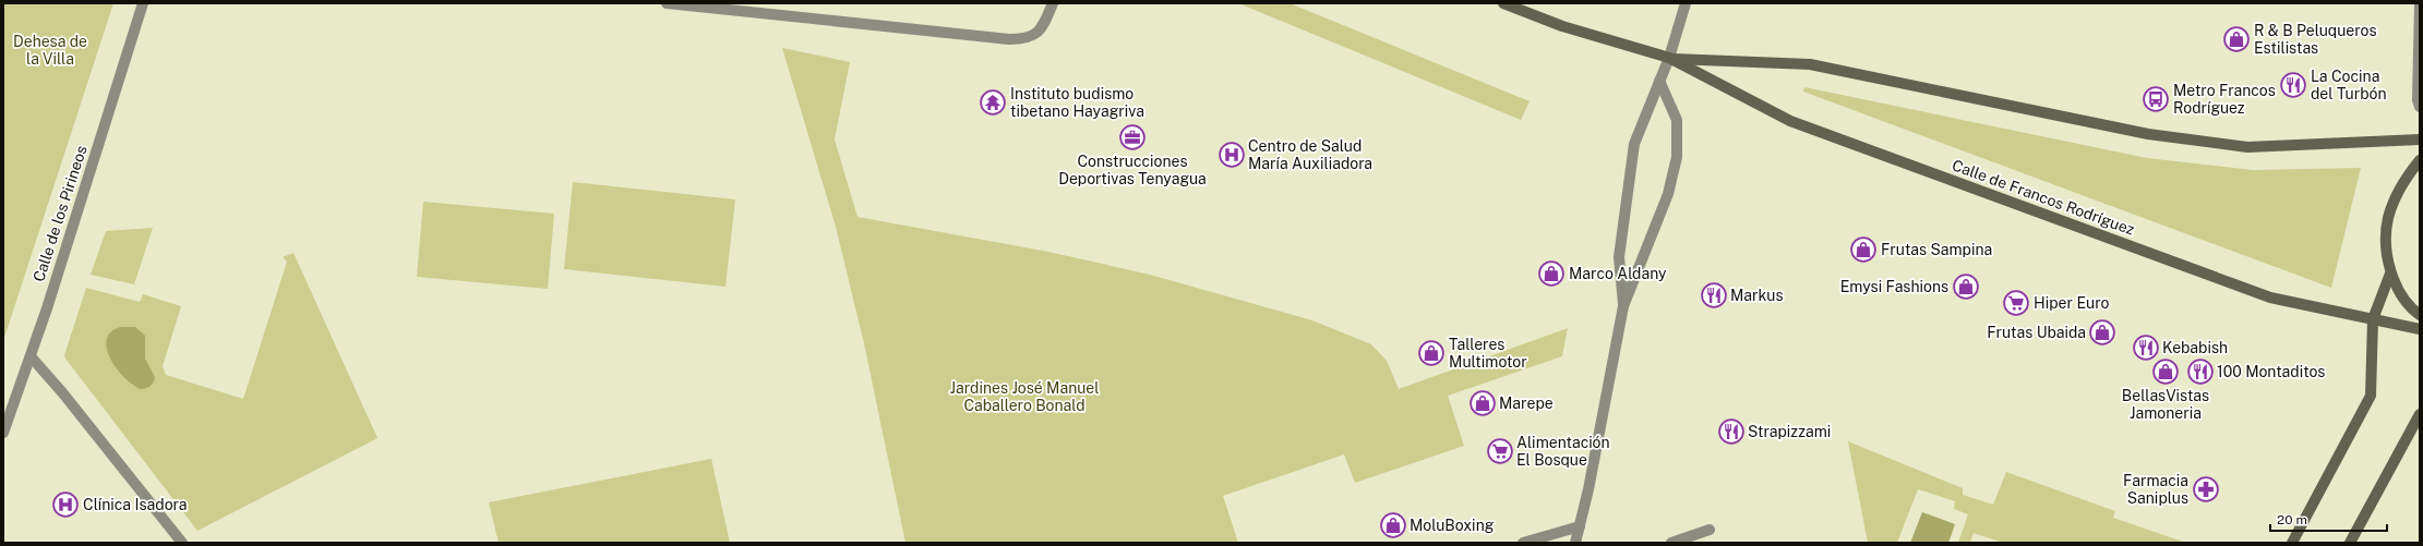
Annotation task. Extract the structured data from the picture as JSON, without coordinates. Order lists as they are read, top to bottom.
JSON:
{
  "streets": {
    "street": ["Calle de Francos Rodríguez", "Calle de los Pirineos"]
  },
  "parks": ["Dehesa de la Villa", "Jardines José Manuel Caballero Bonald"],
  "places": {
    "shop": [
      "R & B Peluqueros Estilistas",
      "Frutas Sampina",
      "Marco Aldany",
      "Emysi Fashions",
      "Frutas Ubaida",
      "Talleres Multimotor",
      "BellasVistas Jamoneria",
      "Marepe",
      "MoluBoxing"
    ],
    "restaurant": [
      "La Cocina del Turbón",
      "Markus",
      "Kebabish",
      "100 Montaditos",
      "Strapizzami"
    ],
    "bus stop": ["Metro Francos Rodríguez"],
    "temple": ["Instituto budismo tibetano Hayagriva"],
    "office": ["Construcciones Deportivas Tenyagua"],
    "hospital": ["Centro de Salud María Auxiliadora", "Clínica Isadora"],
    "supermarket": ["Hiper Euro", "Alimentación El Bosque"],
    "pharmacy": ["Farmacia Saniplus"]
  },
  "scale_bar": "20 m"
}
